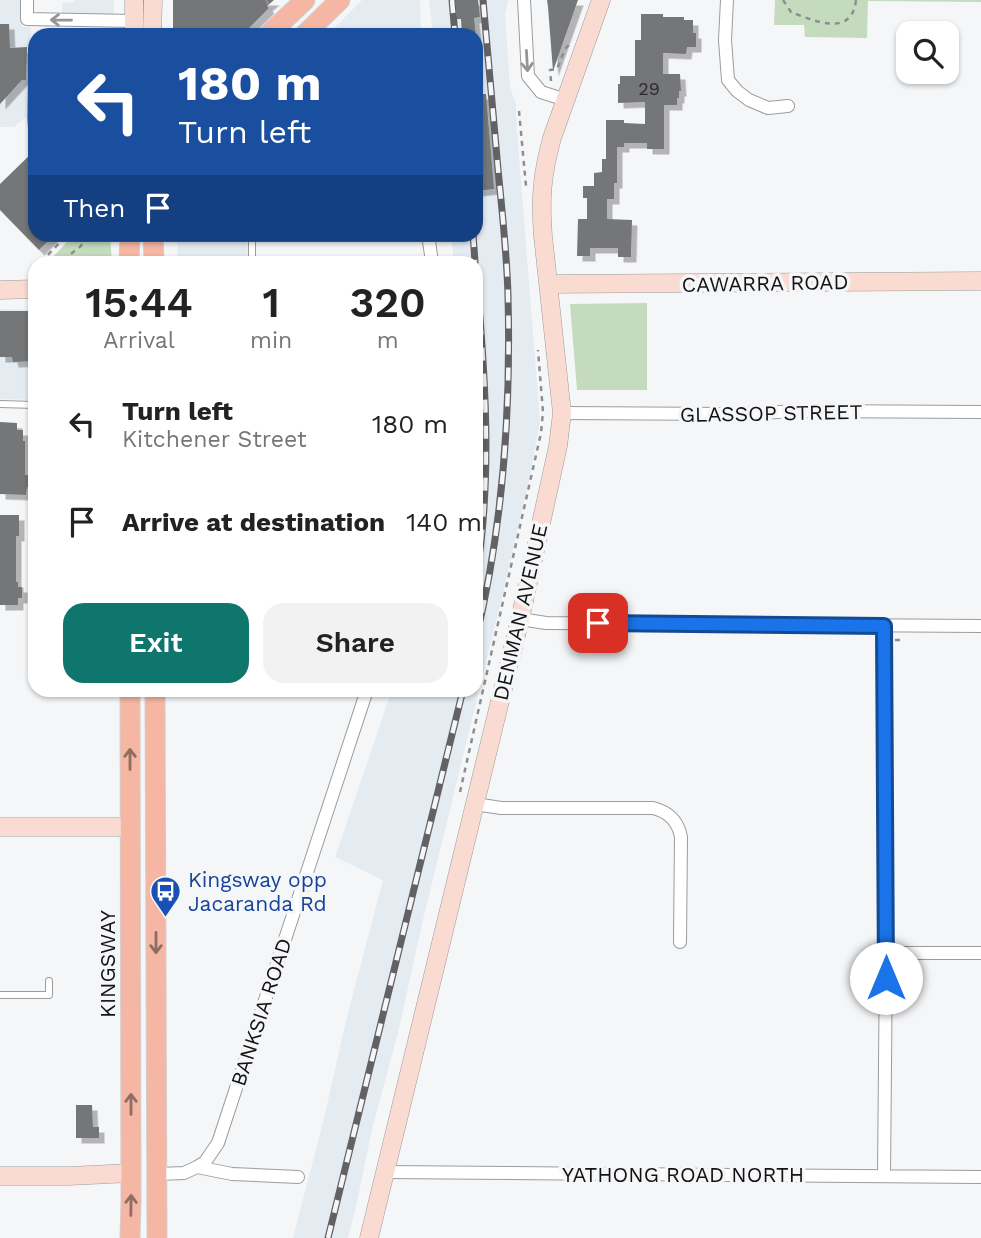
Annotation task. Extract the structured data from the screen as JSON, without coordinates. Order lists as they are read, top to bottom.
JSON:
{
  "streets": {
    "main road": ["KINGSWAY"],
    "street": [
      "CAWARRA ROAD",
      "GLASSOP STREET",
      "DENMAN AVENUE",
      "BANKSIA ROAD",
      "YATHONG ROAD NORTH"
    ]
  },
  "crossings": [
    ["CAWARRA ROAD", "DENMAN AVENUE"],
    ["GLASSOP STREET", "DENMAN AVENUE"],
    ["DENMAN AVENUE", "YATHONG ROAD NORTH"]
  ],
  "places": {
    "bus stop": ["Kingsway opp Jacaranda Rd"]
  },
  "house_numbers": ["29"],
  "page": {
    "turn": ["180 m", "Turn left"],
    "then": "Then",
    "eta": [
      "15:44",
      "Arrival",
      "1",
      "min",
      "320",
      "m"
    ],
    "list": [
      {
        "name": "Turn left",
        "note": "Kitchener Street",
        "value": "180 m"
      },
      {
        "name": "Arrive at destination",
        "value": "140 m"
      }
    ],
    "buttons": ["Exit", "Share"]
  }
}
